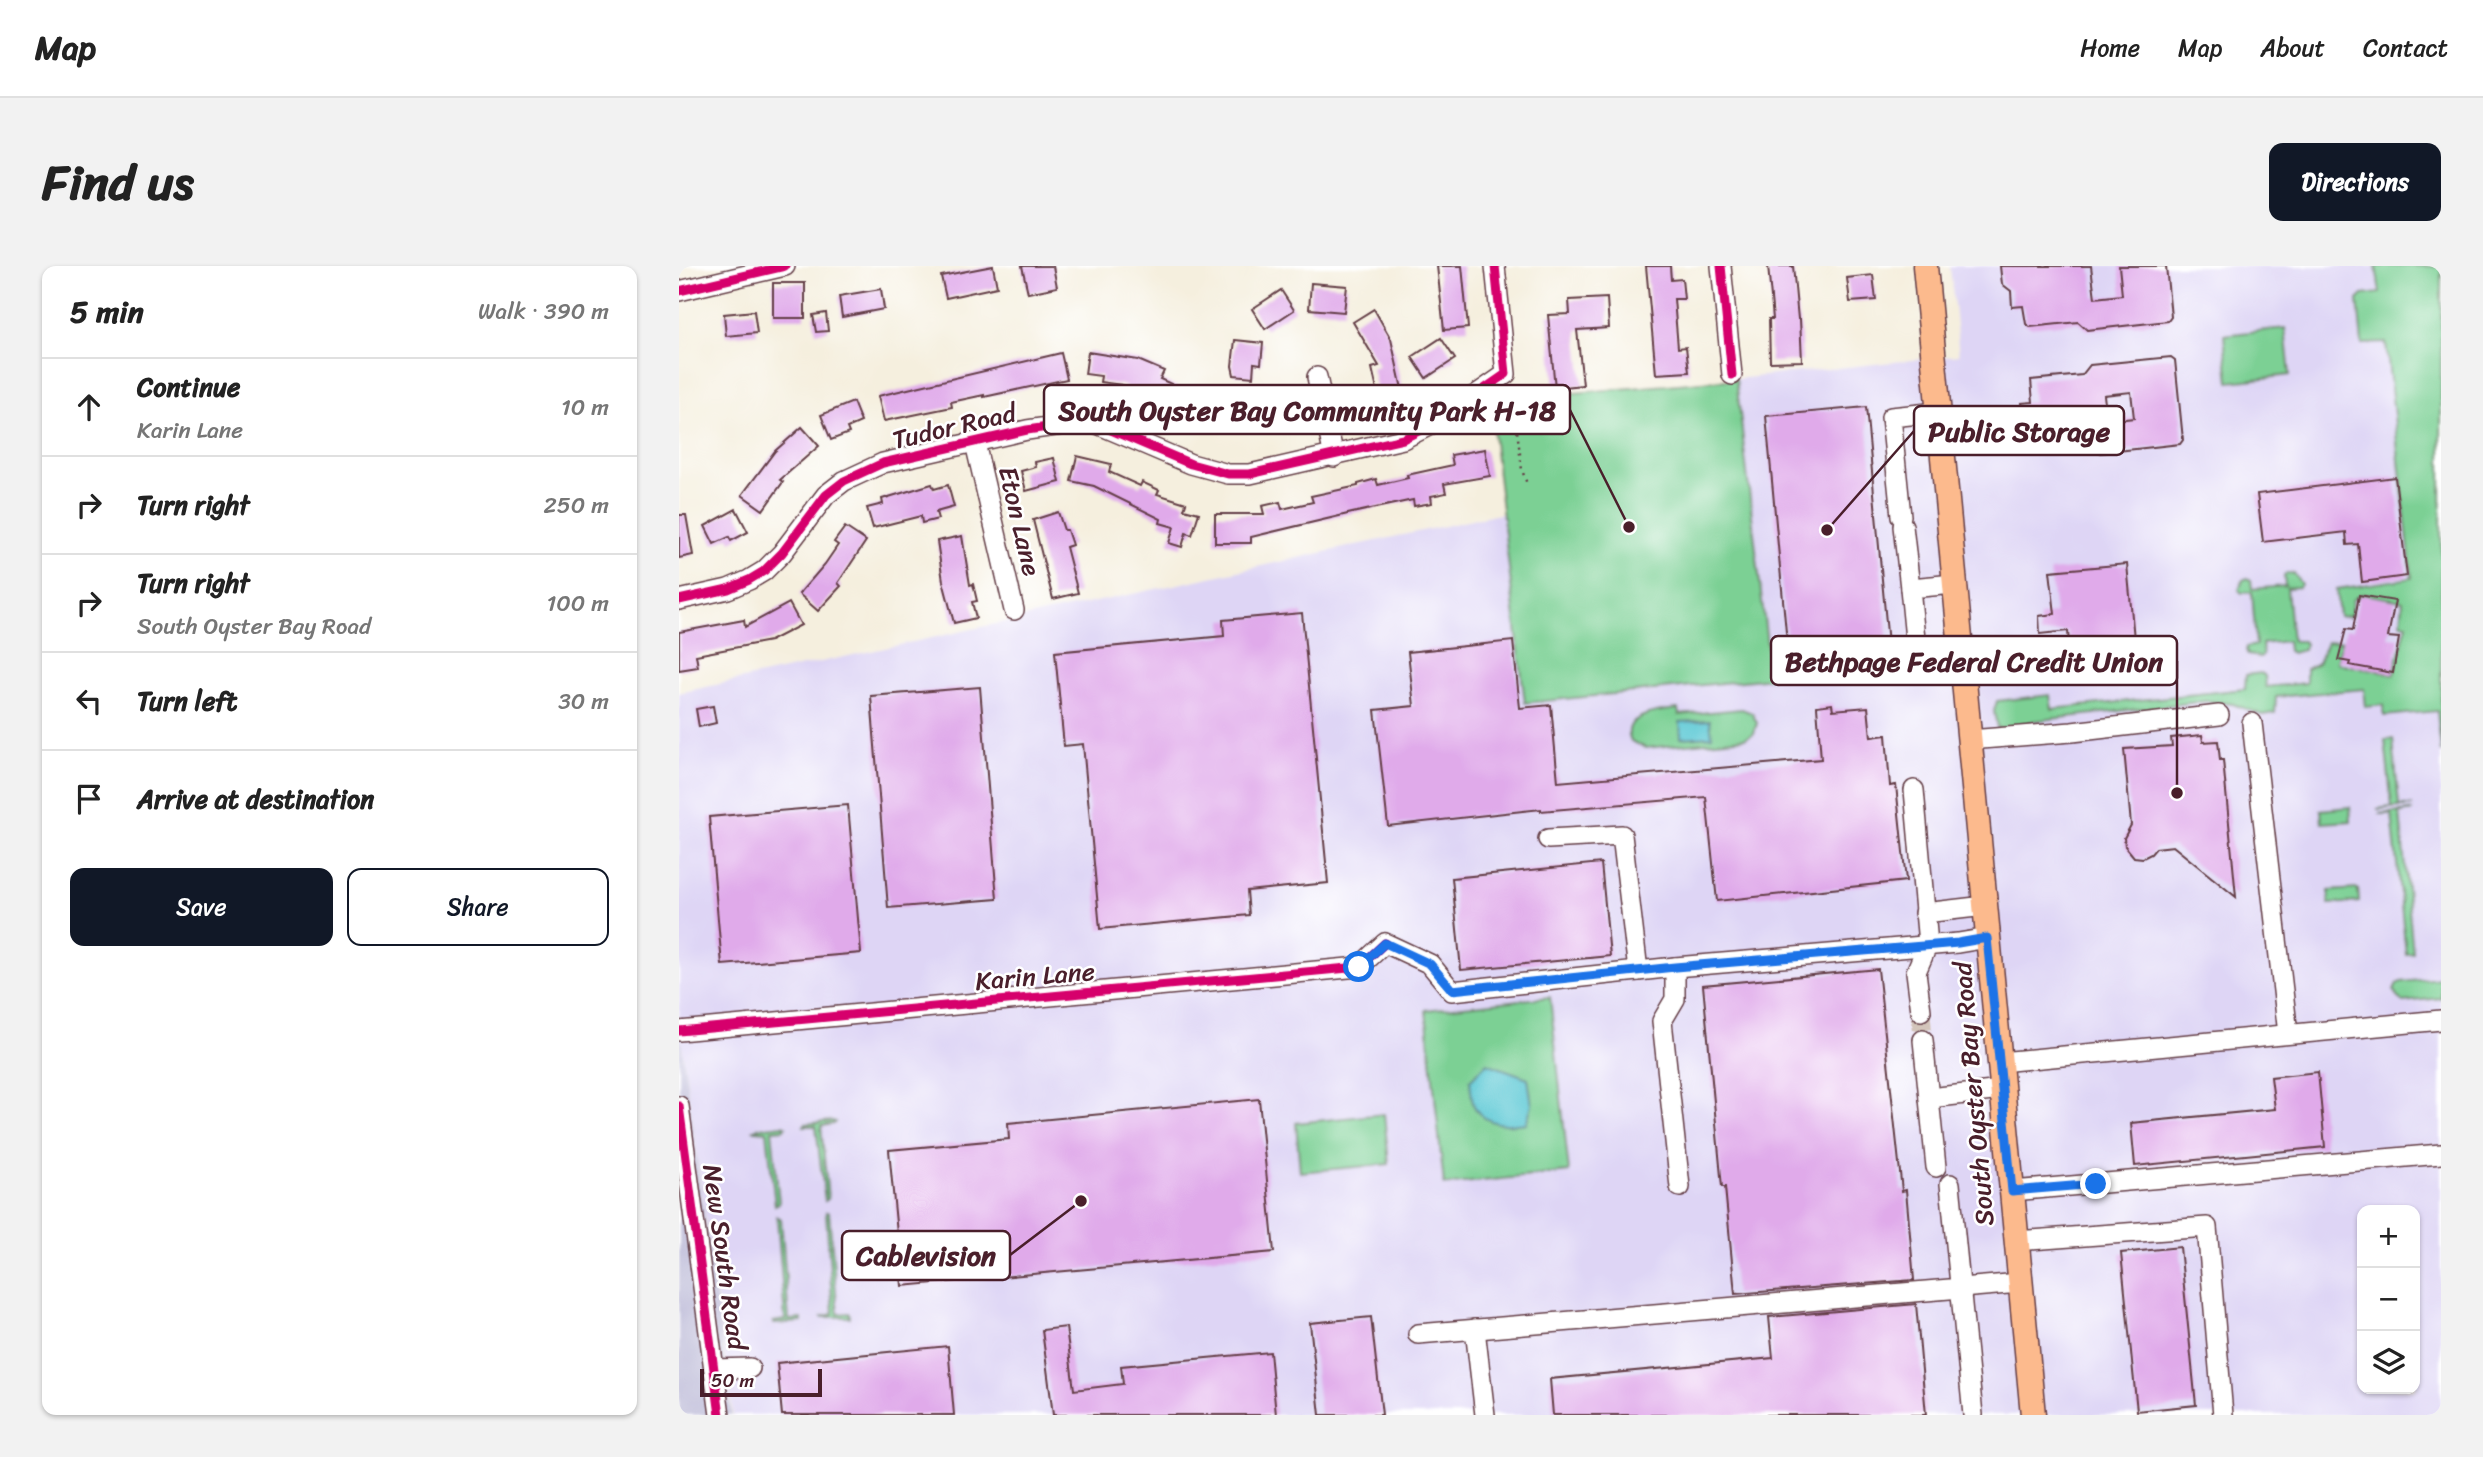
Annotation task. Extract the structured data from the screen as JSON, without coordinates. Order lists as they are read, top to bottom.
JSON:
{
  "streets": {
    "main road": ["South Oyster Bay Road"],
    "street": [
      "Tudor Road",
      "Eton Lane",
      "Karin Lane",
      "New South Road"
    ]
  },
  "crossings": [
    ["Tudor Road", "Eton Lane"]
  ],
  "places": [
    "South Oyster Bay Community Park H-18",
    "Public Storage",
    "Bethpage Federal Credit Union",
    "Cablevision"
  ],
  "scale_bar": "50 m",
  "page": {
    "header": "Map",
    "nav": [
      "Home",
      "Map",
      "About",
      "Contact"
    ],
    "title": "Find us",
    "buttons": [
      "Directions",
      ["Save", "Share"]
    ],
    "heading": ["5 min", "Walk · 390 m"],
    "list": [
      ["Continue", "Karin Lane", "10 m"],
      ["Turn right", "250 m"],
      ["Turn right", "South Oyster Bay Road", "100 m"],
      ["Turn left", "30 m"],
      "Arrive at destination"
    ],
    "map_buttons": ["+", "−"],
    "scale": "50 m"
  }
}
